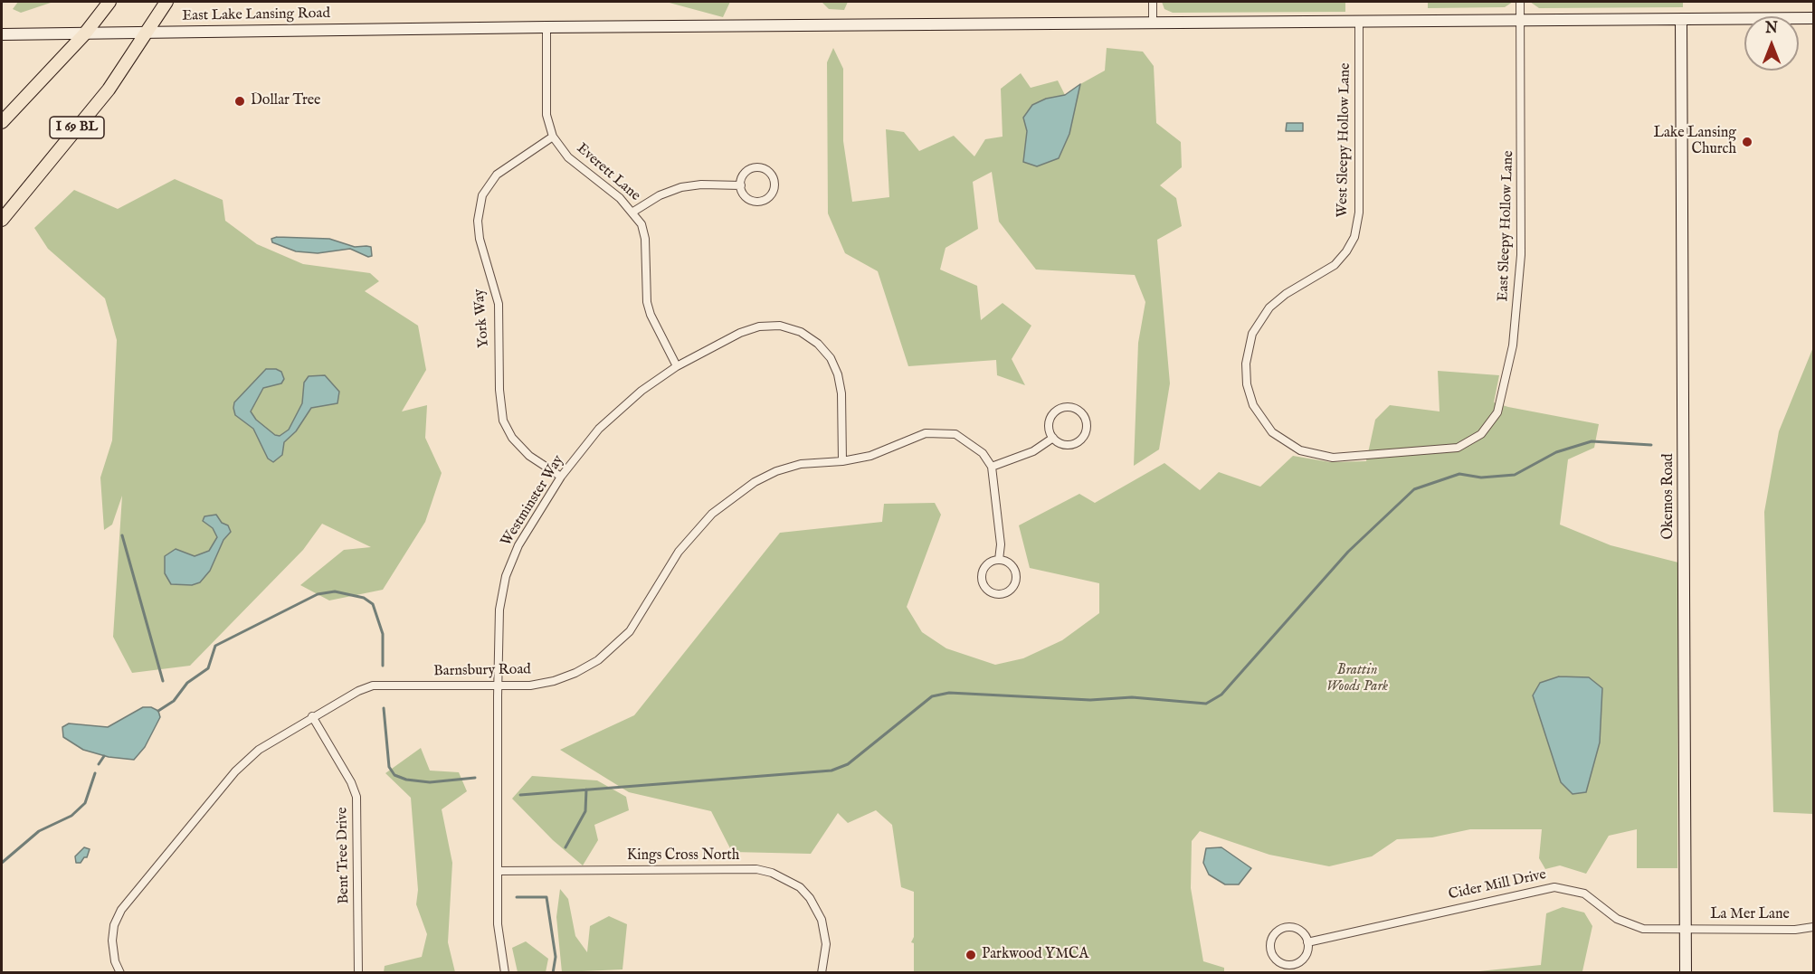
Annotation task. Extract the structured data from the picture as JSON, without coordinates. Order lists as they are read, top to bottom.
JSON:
{
  "streets": {
    "main road": ["I 69 BL"],
    "street": [
      "East Lake Lansing Road",
      "West Sleepy Hollow Lane",
      "Everett Lane",
      "East Sleepy Hollow Lane",
      "York Way",
      "Okemos Road",
      "Westminster Way",
      "Barnsbury Road",
      "Bent Tree Drive",
      "Kings Cross North",
      "Cider Mill Drive",
      "La Mer Lane"
    ]
  },
  "crossings": [
    ["East Lake Lansing Road", "I 69 BL"],
    ["East Lake Lansing Road", "West Sleepy Hollow Lane"],
    ["East Lake Lansing Road", "Everett Lane"],
    ["East Lake Lansing Road", "East Sleepy Hollow Lane"],
    ["East Lake Lansing Road", "Okemos Road"],
    ["West Sleepy Hollow Lane", "East Sleepy Hollow Lane"],
    ["Everett Lane", "York Way"],
    ["Everett Lane", "Westminster Way"],
    ["York Way", "Westminster Way"],
    ["Okemos Road", "Cider Mill Drive"],
    ["Okemos Road", "La Mer Lane"],
    ["Westminster Way", "Barnsbury Road"],
    ["Westminster Way", "Kings Cross North"],
    ["Barnsbury Road", "Bent Tree Drive"],
    ["Cider Mill Drive", "La Mer Lane"]
  ],
  "parks": ["Brattin Woods Park"],
  "places": ["Dollar Tree", "Lake Lansing Church", "Parkwood YMCA"],
  "north": "top"
}
